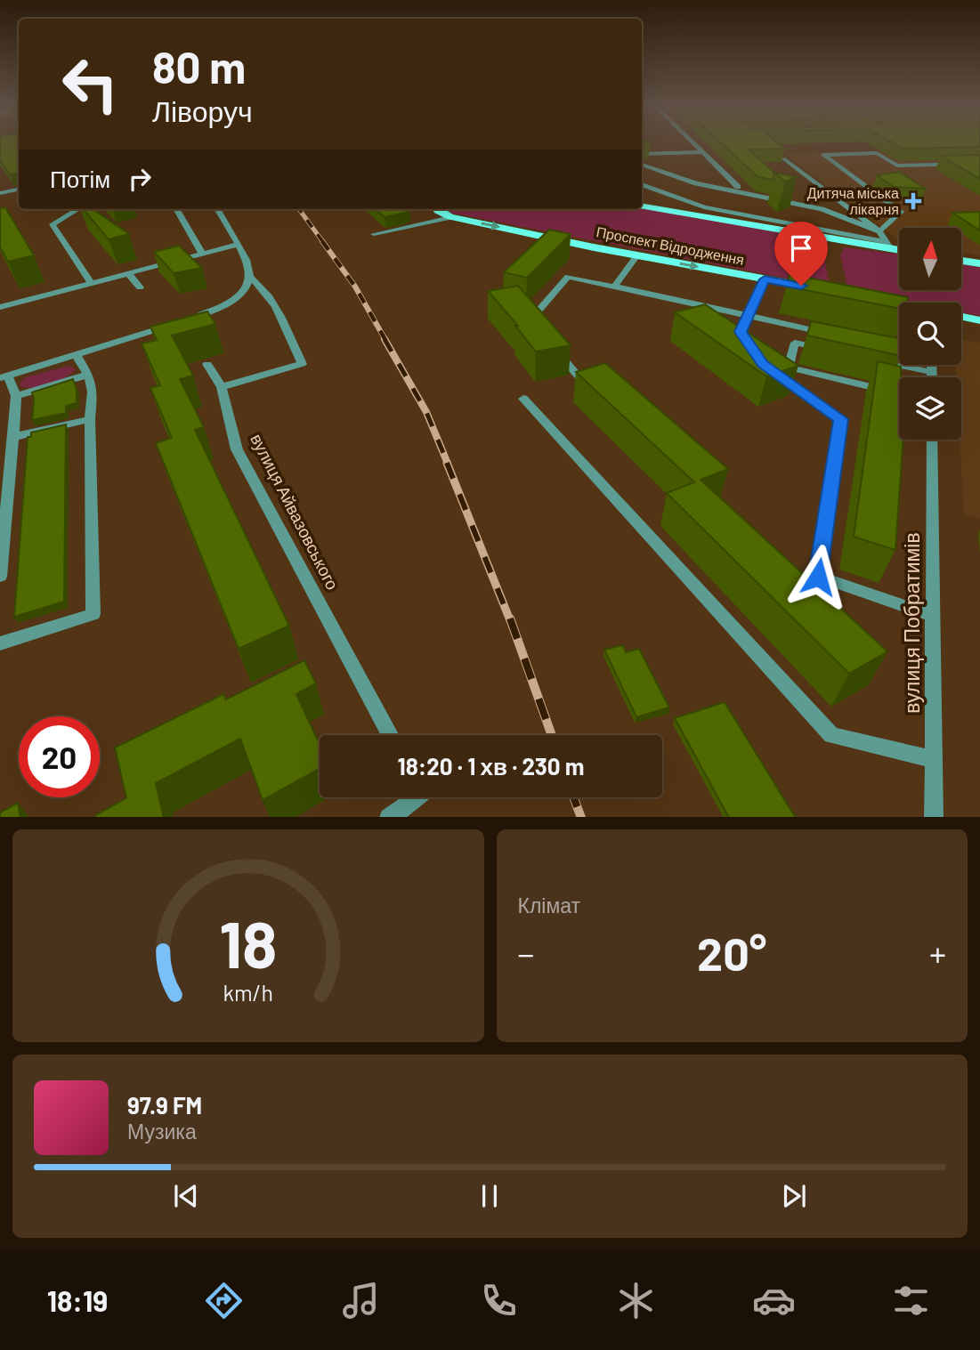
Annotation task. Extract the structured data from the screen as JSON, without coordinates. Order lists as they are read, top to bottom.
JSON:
{
  "streets": {
    "main road": ["Проспект Відродження"],
    "street": ["вулиця Айвазовського", "вулиця Побратимів"]
  },
  "places": {
    "health": ["Дитяча міська лікарня"]
  },
  "north": "top",
  "page": {
    "turn": ["80 m", "Ліворуч"],
    "then": "Потім",
    "limit": "20",
    "trip": "18:20 · 1 хв · 230 m",
    "tile": "Клімат",
    "heat": ["−", "20°", "+"],
    "song": ["97.9 FM", "Музика"],
    "tabs": "18:19",
    "gauge": ["18", "km/h"]
  }
}
